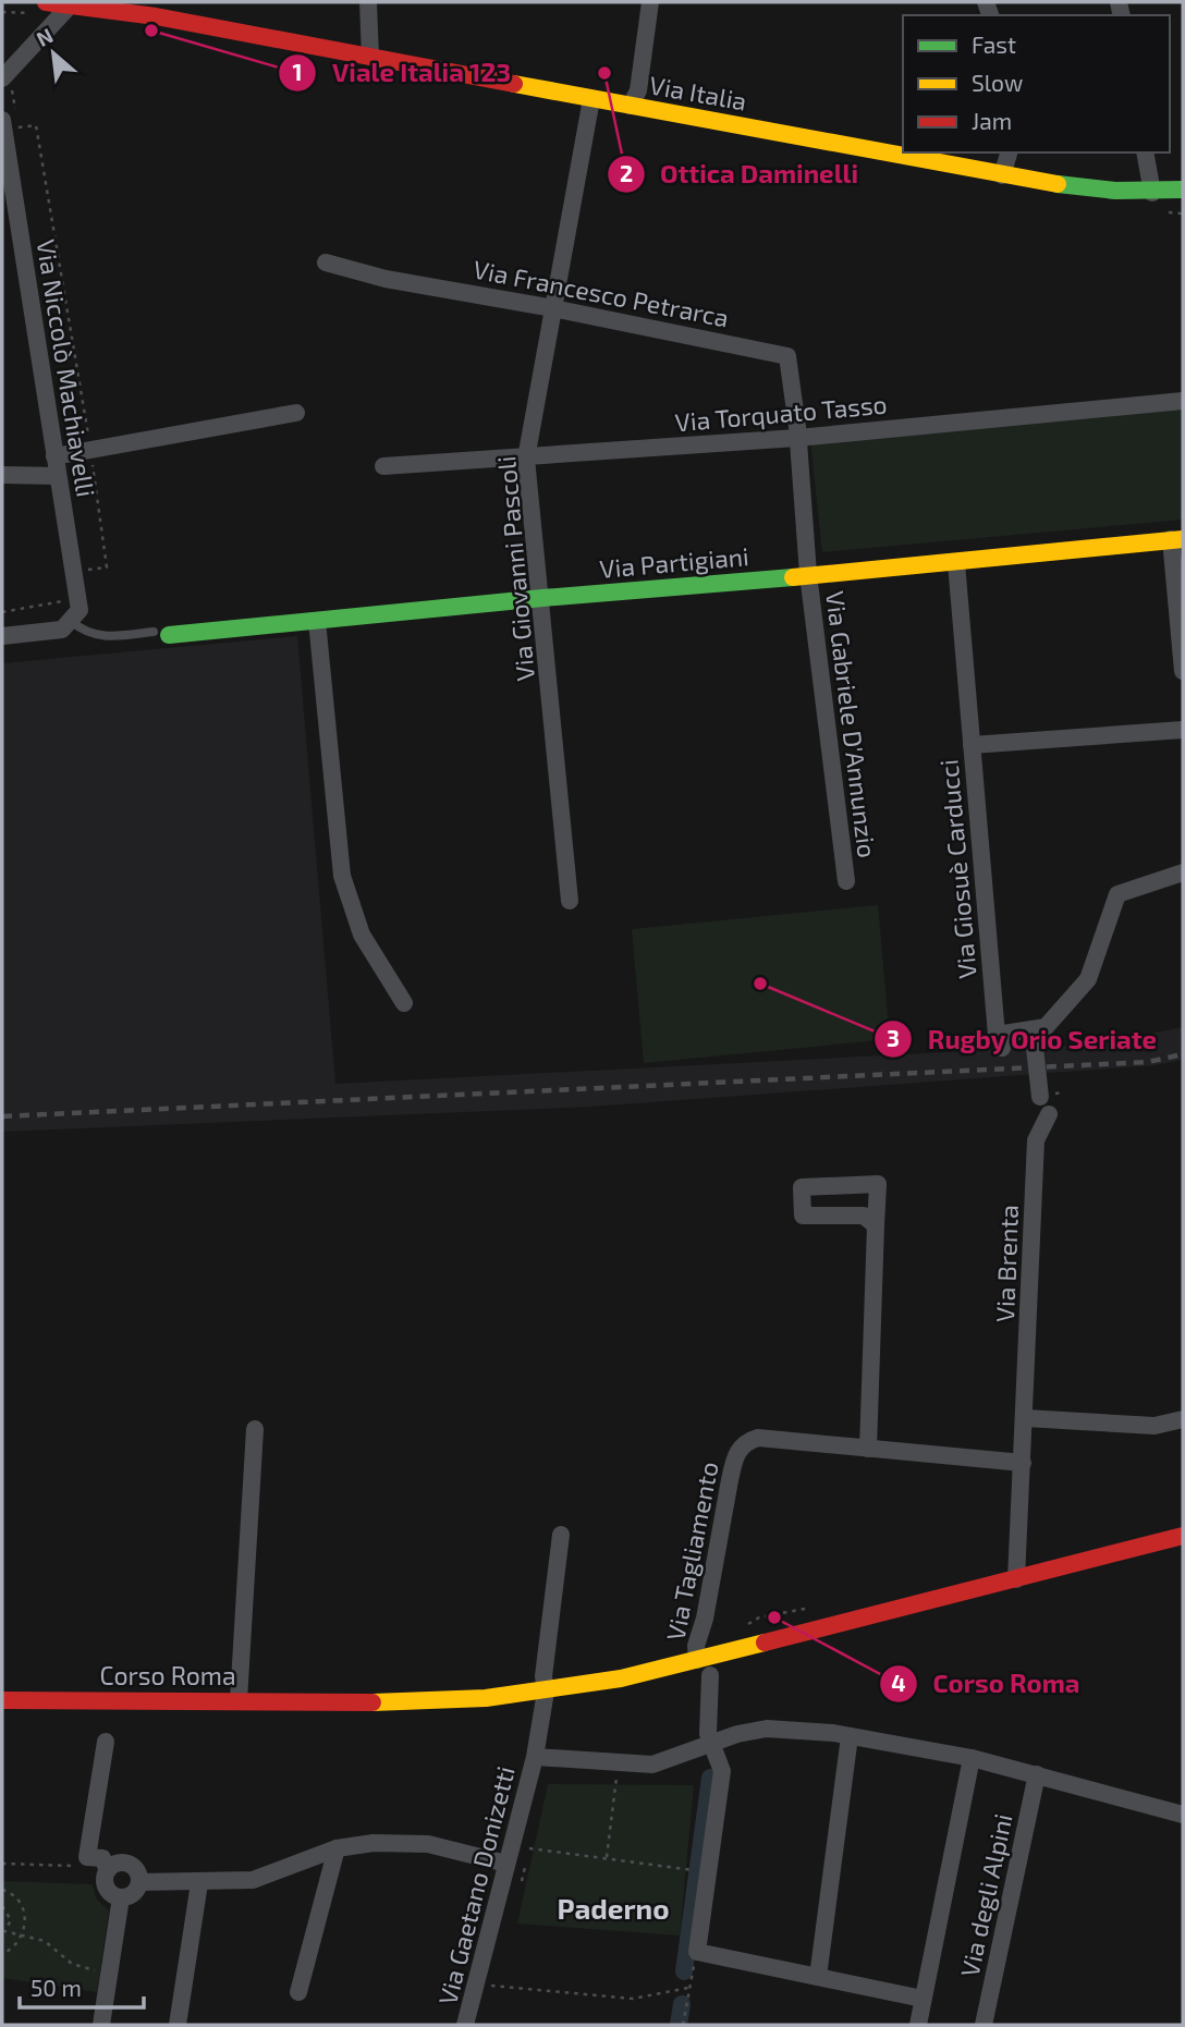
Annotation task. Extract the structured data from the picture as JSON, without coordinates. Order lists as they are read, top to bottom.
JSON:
{
  "streets": {
    "street": [
      "Via Italia",
      "Via Francesco Petrarca",
      "Via Niccolò Machiavelli",
      "Via Torquato Tasso",
      "Via Partigiani",
      "Via Giovanni Pascoli",
      "Via Gabriele D'Annunzio",
      "Via Giosuè Carducci",
      "Via Brenta",
      "Via Tagliamento",
      "Corso Roma",
      "Via Gaetano Donizetti",
      "Via degli Alpini"
    ]
  },
  "crossings": [
    ["Via Italia", "Via Giovanni Pascoli"],
    ["Via Francesco Petrarca", "Via Torquato Tasso"],
    ["Via Francesco Petrarca", "Via Giovanni Pascoli"],
    ["Via Francesco Petrarca", "Via Gabriele D'Annunzio"],
    ["Via Torquato Tasso", "Via Giovanni Pascoli"],
    ["Via Torquato Tasso", "Via Gabriele D'Annunzio"],
    ["Via Partigiani", "Via Giovanni Pascoli"],
    ["Via Partigiani", "Via Gabriele D'Annunzio"],
    ["Via Partigiani", "Via Giosuè Carducci"],
    ["Via Brenta", "Via Tagliamento"],
    ["Via Brenta", "Corso Roma"],
    ["Via Tagliamento", "Corso Roma"],
    ["Corso Roma", "Via Gaetano Donizetti"],
    ["Via Gaetano Donizetti", "Via degli Alpini"]
  ],
  "districts": ["Paderno"],
  "places": [
    "Viale Italia 123",
    "Ottica Daminelli",
    "Rugby Orio Seriate",
    "Corso Roma"
  ],
  "legend": ["Fast", "Slow", "Jam"],
  "scale_bar": "50 m",
  "north": "top left"
}
